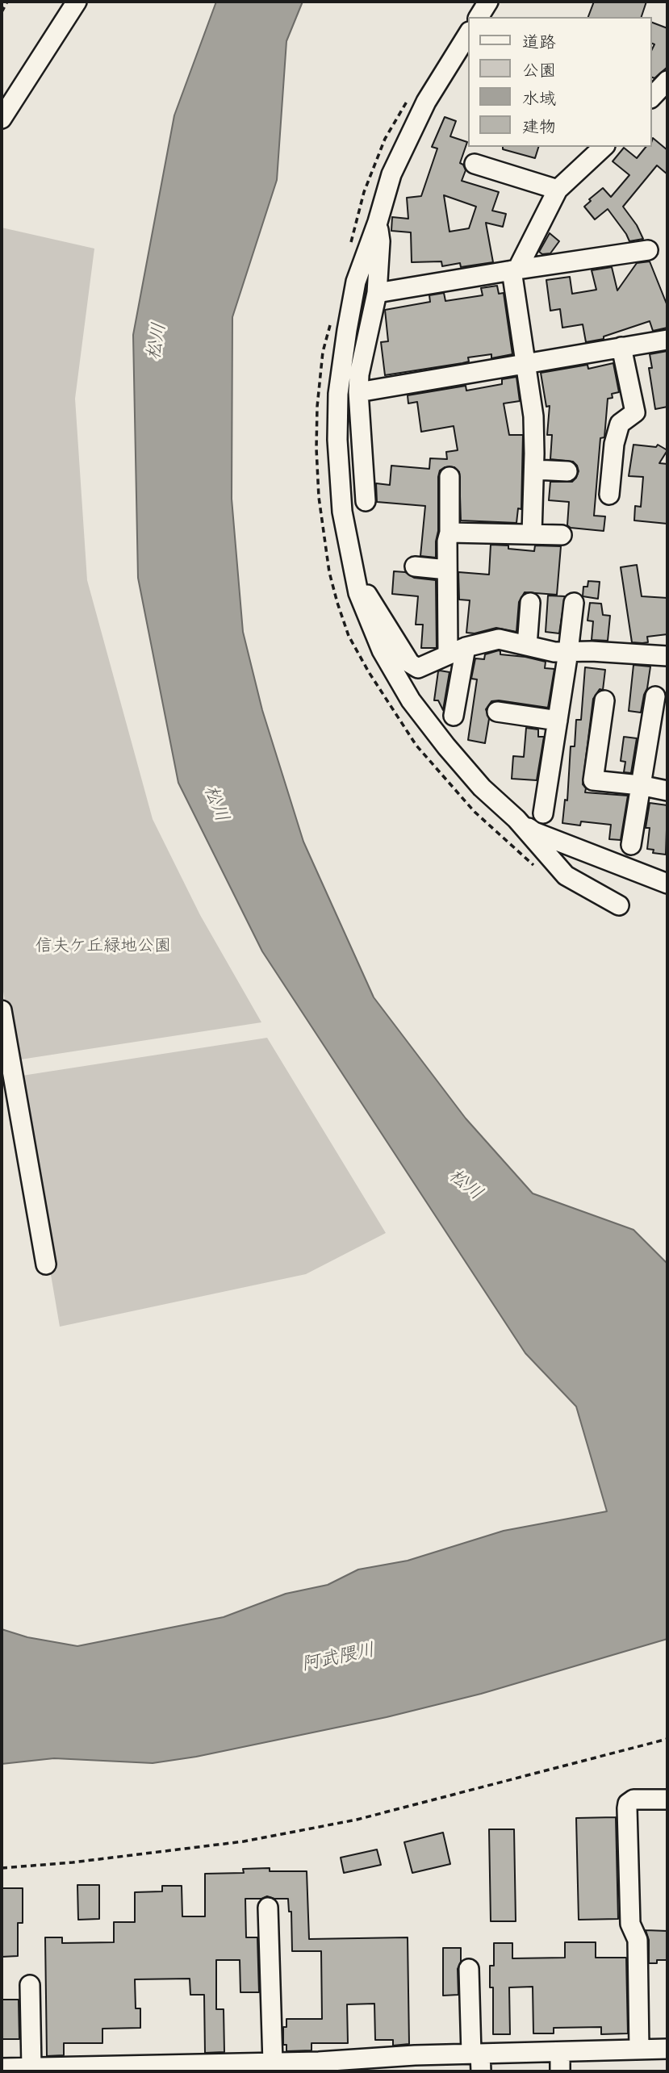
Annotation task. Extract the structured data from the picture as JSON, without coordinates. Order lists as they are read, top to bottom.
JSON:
{
  "water": ["松川", "阿武隈川"],
  "parks": ["信夫ケ丘緑地公園"],
  "legend": [
    "道路",
    "公園",
    "水域",
    "建物"
  ]
}
